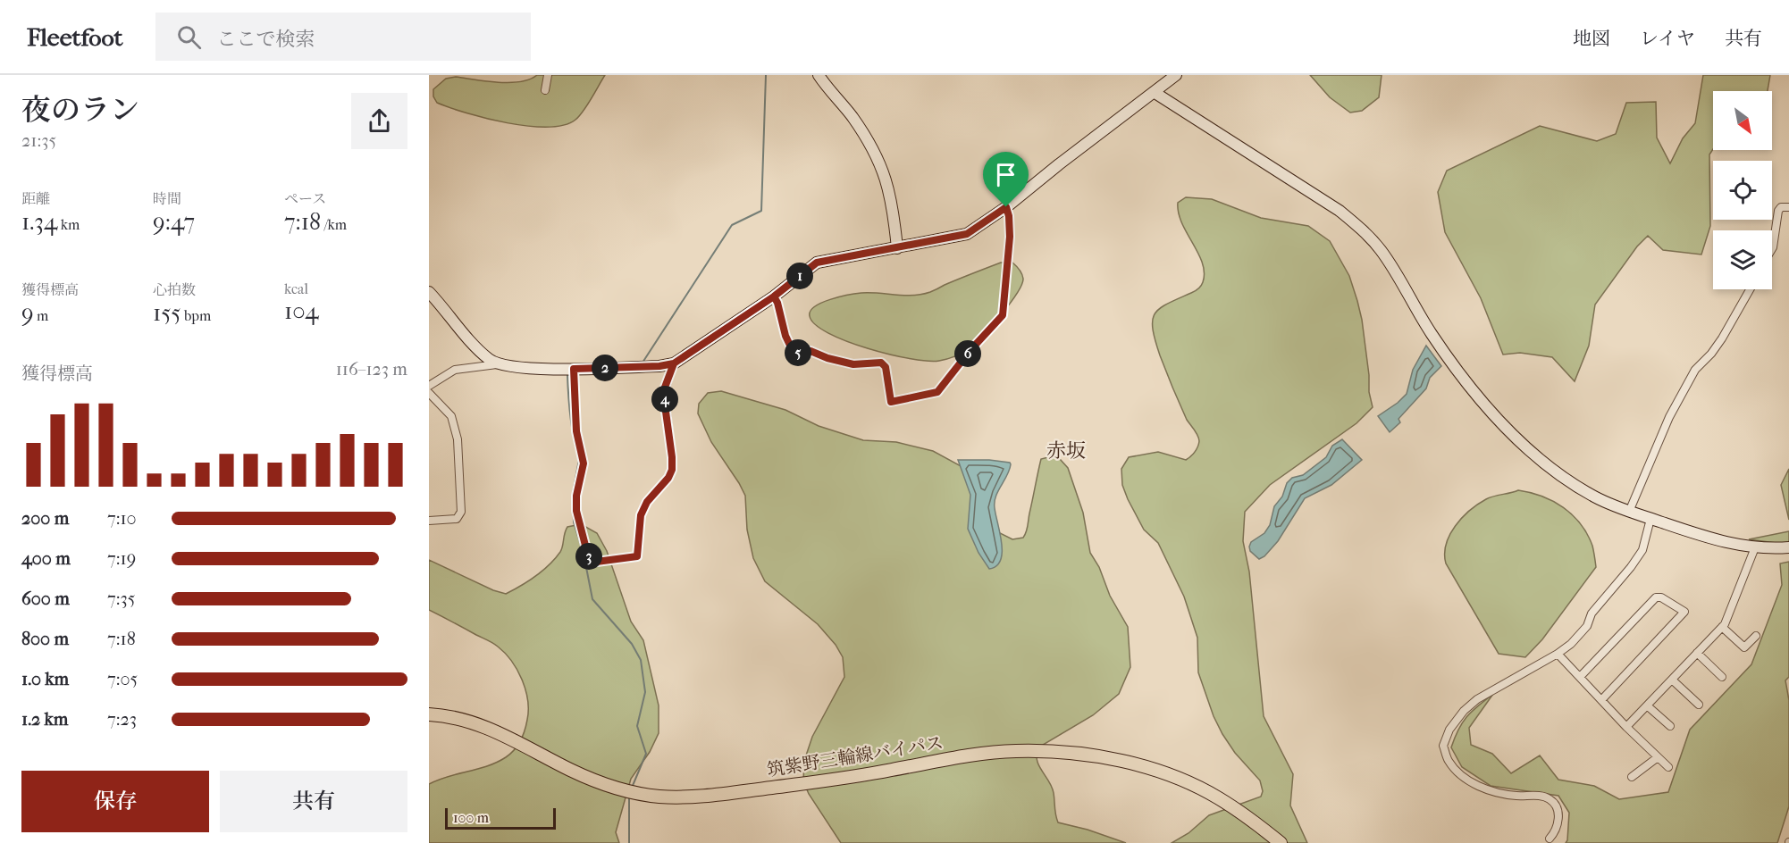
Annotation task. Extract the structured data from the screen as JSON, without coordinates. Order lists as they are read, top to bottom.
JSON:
{
  "streets": {
    "main road": ["筑紫野三輪線バイパス"]
  },
  "districts": ["赤坂"],
  "scale_bar": "100 m",
  "north": "bottom right",
  "page": {
    "header": "Fleetfoot",
    "search": "ここで検索",
    "nav": ["地図", "レイヤ", "共有"],
    "heading": ["夜のラン", "21:35"],
    "stats": [
      ["距離", "1.34 km"],
      ["時間", "9:47"],
      ["ペース", "7:18 /km"],
      ["獲得標高", "9 m"],
      ["心拍数", "155 bpm"],
      ["kcal", "104"]
    ],
    "pins": [
      "1",
      "5",
      "6",
      "2",
      "4",
      "3"
    ],
    "chart": ["獲得標高", "116–123 m"],
    "list": [
      {
        "name": "200 m",
        "note": "7:10"
      },
      {
        "name": "400 m",
        "note": "7:19"
      },
      {
        "name": "600 m",
        "note": "7:35"
      },
      {
        "name": "800 m",
        "note": "7:18"
      },
      {
        "name": "1.0 km",
        "note": "7:05"
      },
      {
        "name": "1.2 km",
        "note": "7:23"
      }
    ],
    "buttons": ["保存", "共有"],
    "scale": "100 m"
  }
}
